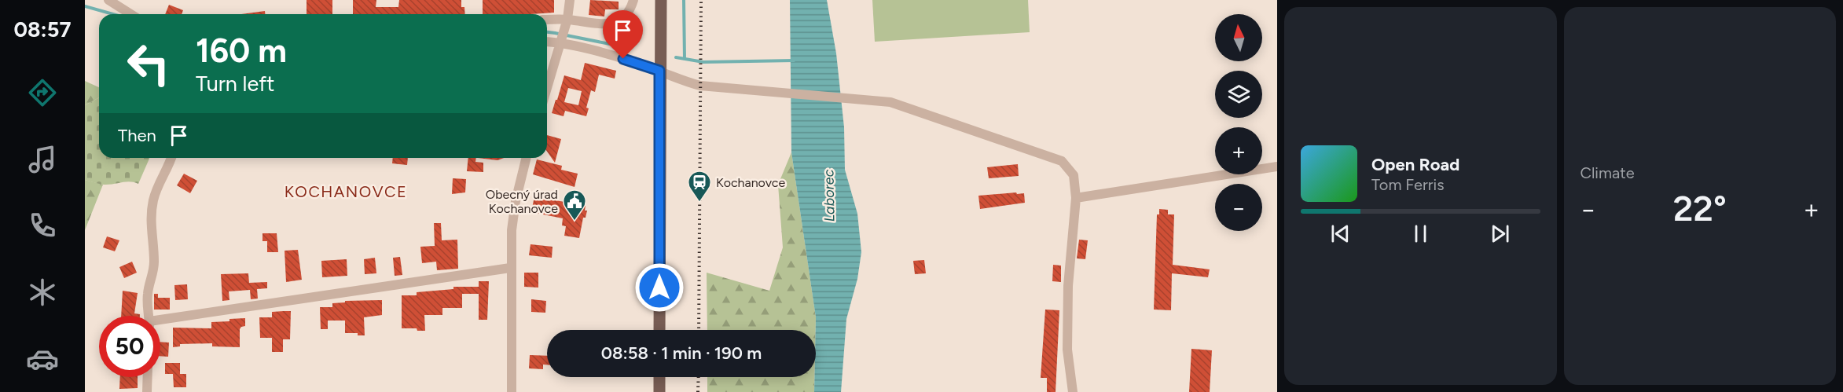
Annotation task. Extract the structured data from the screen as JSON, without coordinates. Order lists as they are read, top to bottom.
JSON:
{
  "districts": ["KOCHANOVCE"],
  "water": ["Laborec"],
  "places": {
    "station": ["Kochanovce"],
    "public building": ["Obecný úrad Kochanovce"]
  },
  "north": "top",
  "page": {
    "tabs": "08:57",
    "tile": "Climate",
    "map_buttons": ["+", "−"],
    "turn": ["160 m", "Turn left"],
    "then": "Then",
    "song": ["Open Road", "Tom Ferris"],
    "heat": ["−", "22°", "+"],
    "limit": "50",
    "trip": "08:58 · 1 min · 190 m"
  }
}
